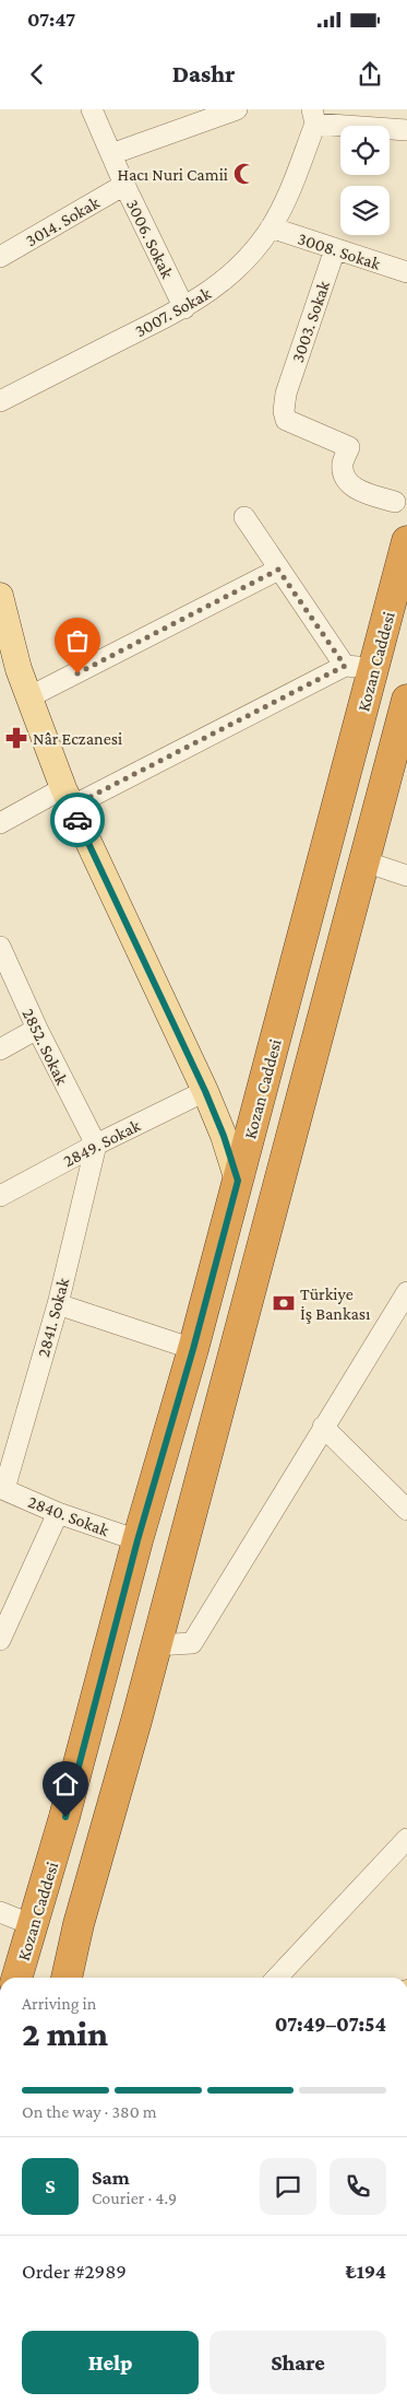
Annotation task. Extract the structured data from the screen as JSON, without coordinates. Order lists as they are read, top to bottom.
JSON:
{
  "streets": {
    "highway": ["Kozan Caddesi"],
    "street": [
      "3014. Sokak",
      "3006. Sokak",
      "3008. Sokak",
      "3007. Sokak",
      "3003. Sokak",
      "2852. Sokak",
      "2849. Sokak",
      "2841. Sokak",
      "2840. Sokak"
    ]
  },
  "crossings": [
    ["3014. Sokak", "3006. Sokak"],
    ["3006. Sokak", "3007. Sokak"],
    ["3008. Sokak", "3007. Sokak"],
    ["3008. Sokak", "3003. Sokak"],
    ["Kozan Caddesi", "2840. Sokak"],
    ["2852. Sokak", "2849. Sokak"],
    ["2852. Sokak", "2841. Sokak"],
    ["2849. Sokak", "2841. Sokak"],
    ["2841. Sokak", "2840. Sokak"]
  ],
  "places": {
    "mosque": ["Hacı Nuri Camii"],
    "pharmacy": ["Nâr Eczanesi"],
    "bank": ["Türkiye İş Bankası"]
  },
  "page": {
    "status": "07:47",
    "header": "Dashr",
    "heading": ["2 min", "Arriving in", "07:49–07:54"],
    "panel": [
      "Sam",
      "Courier · 4.9",
      "Order #2989",
      "₺194"
    ],
    "bar": "On the way · 380 m",
    "round": "S",
    "buttons": ["Help", "Share"]
  }
}
